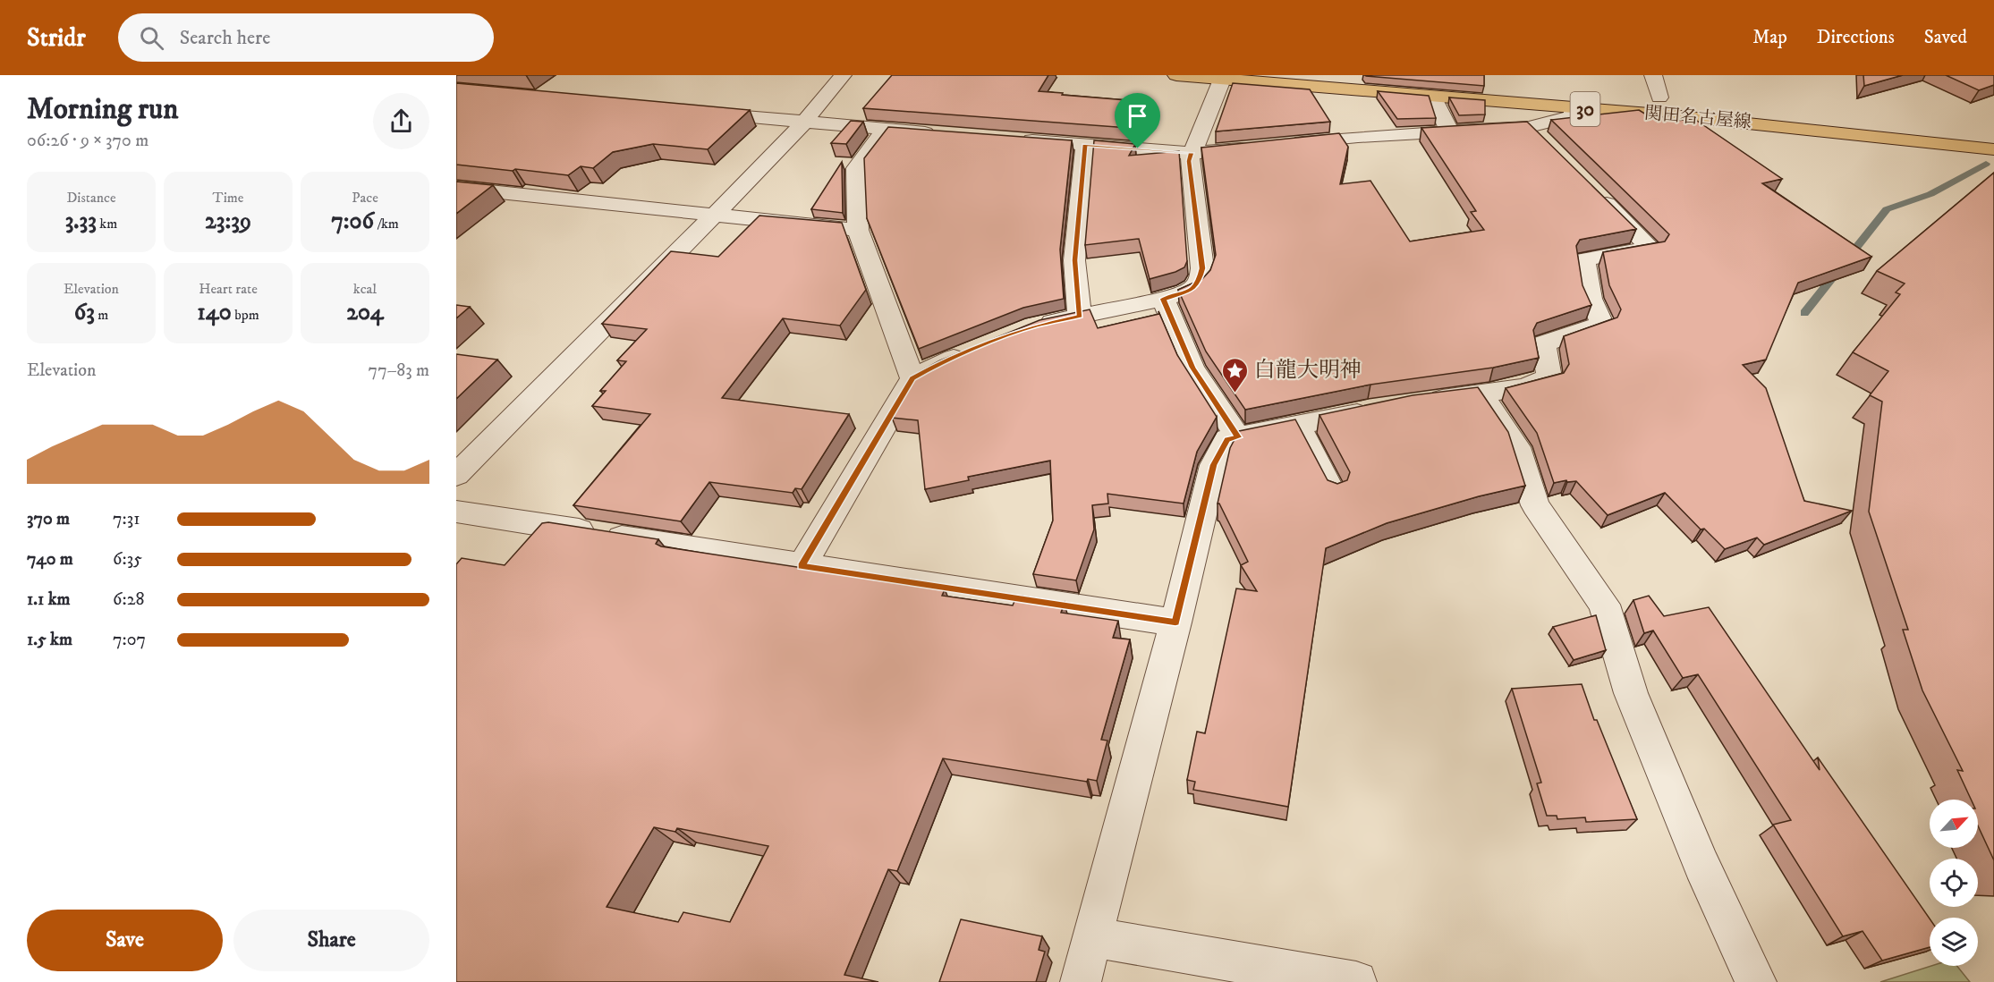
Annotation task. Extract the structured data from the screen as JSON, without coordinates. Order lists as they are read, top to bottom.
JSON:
{
  "streets": {
    "main road": ["30", "関田名古屋線"]
  },
  "places": {
    "place": ["白龍大明神"]
  },
  "north": "top right",
  "page": {
    "header": "Stridr",
    "search": "Search here",
    "nav": ["Map", "Directions", "Saved"],
    "heading": ["Morning run", "06:26 · 9 × 370 m"],
    "stats": [
      ["Distance", "3.33 km"],
      ["Time", "23:39"],
      ["Pace", "7:06 /km"],
      ["Elevation", "63 m"],
      ["Heart rate", "140 bpm"],
      ["kcal", "204"]
    ],
    "chart": ["Elevation", "77–83 m"],
    "list": [
      {
        "name": "370 m",
        "note": "7:31"
      },
      {
        "name": "740 m",
        "note": "6:35"
      },
      {
        "name": "1.1 km",
        "note": "6:28"
      },
      {
        "name": "1.5 km",
        "note": "7:07"
      }
    ],
    "buttons": ["Save", "Share"]
  }
}
